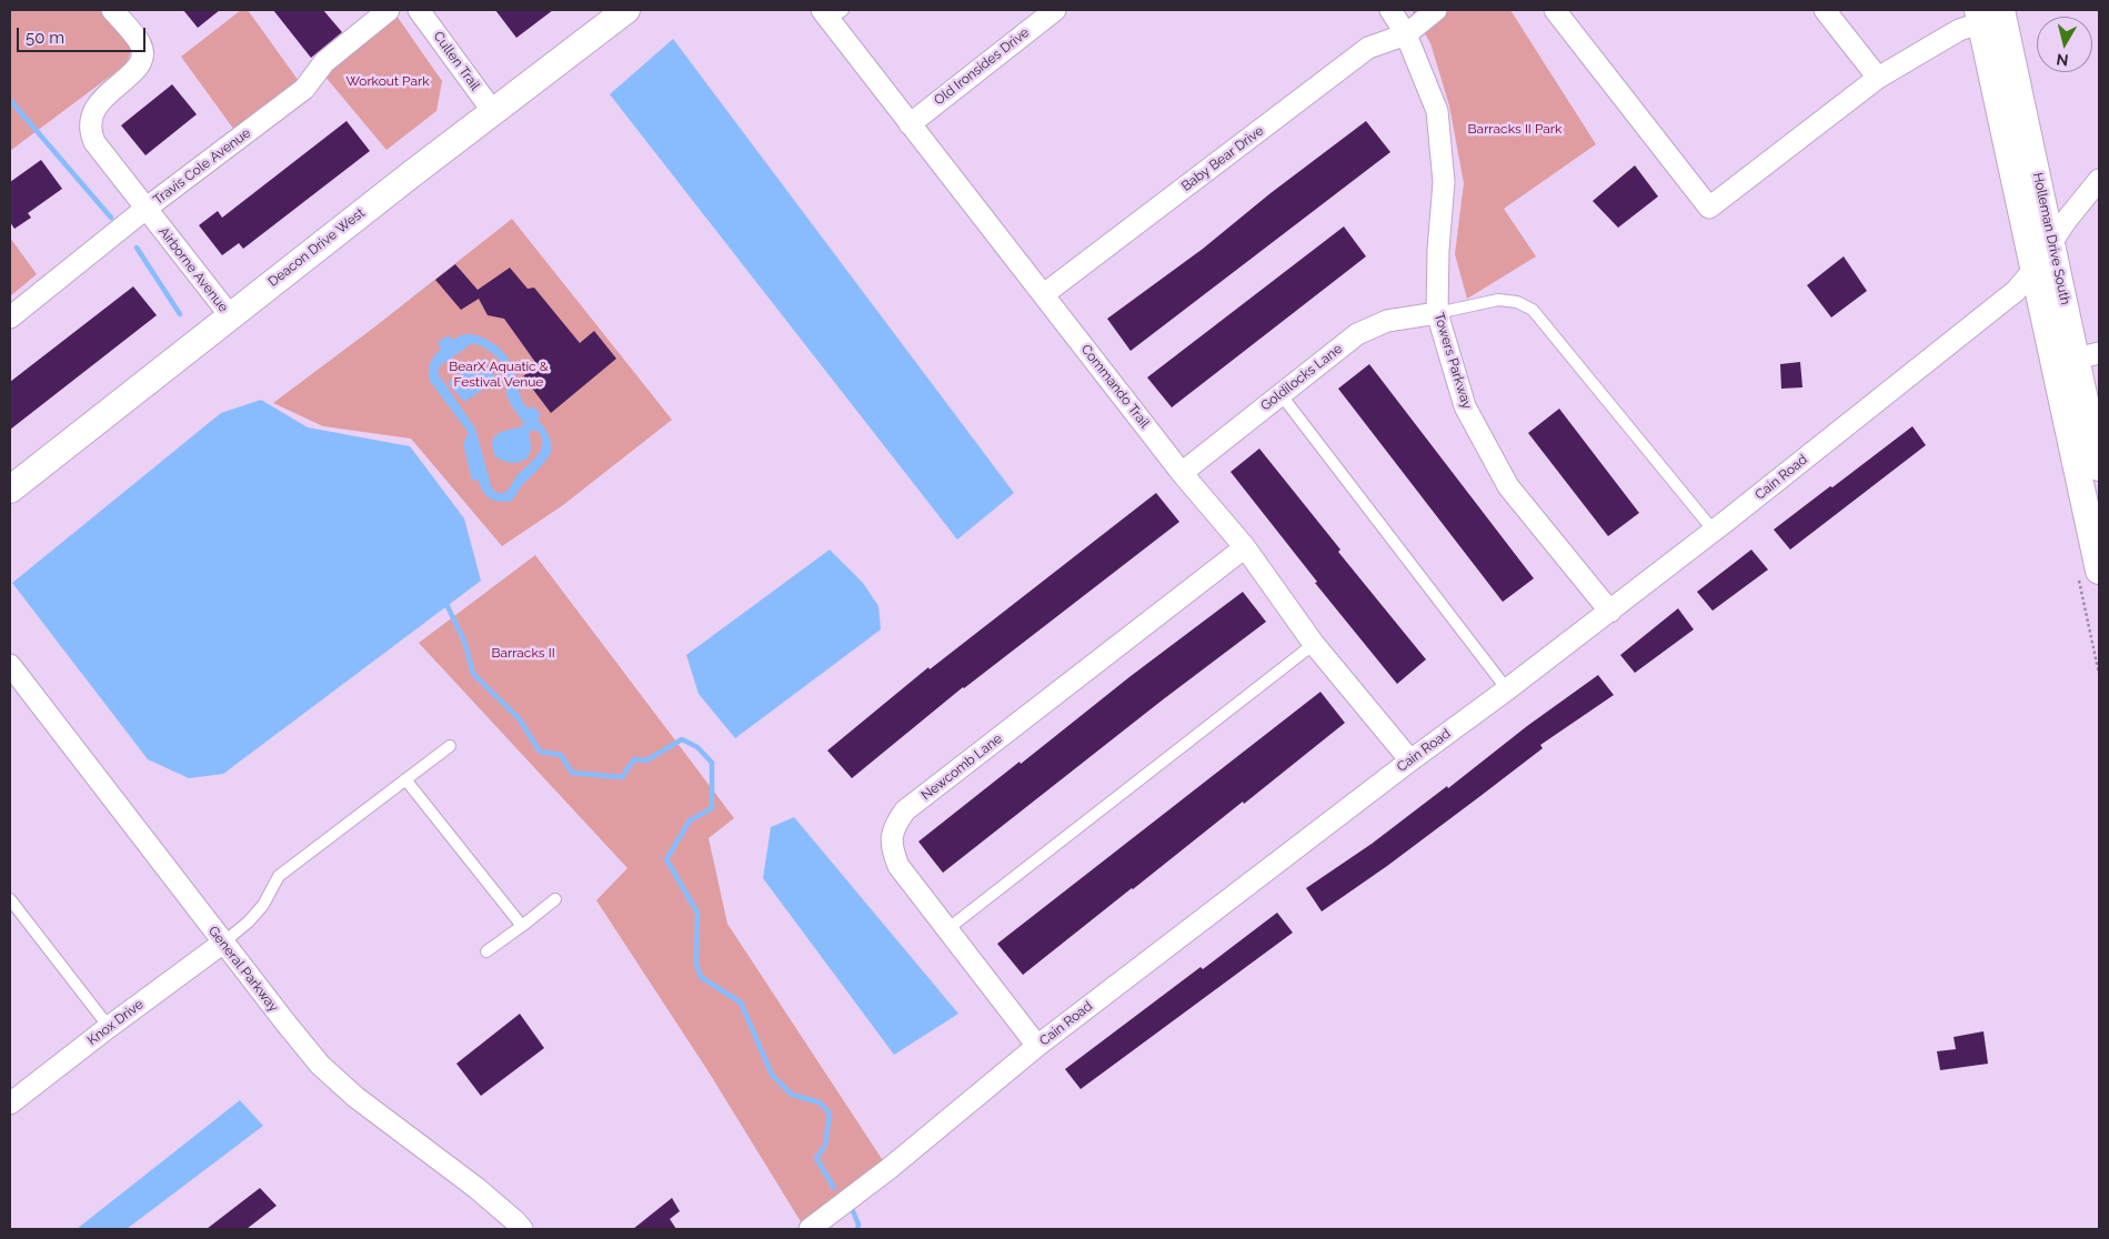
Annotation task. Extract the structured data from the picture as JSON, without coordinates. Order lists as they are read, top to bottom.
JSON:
{
  "streets": {
    "street": [
      "Cullen Trail",
      "Old Ironsides Drive",
      "Baby Bear Drive",
      "Travis Cole Avenue",
      "Holleman Drive South",
      "Deacon Drive West",
      "Airborne Avenue",
      "Towers Parkway",
      "Goldilocks Lane",
      "Commando Trail",
      "Cain Road",
      "Newcomb Lane",
      "General Parkway",
      "Knox Drive"
    ]
  },
  "crossings": [
    ["Cullen Trail", "Deacon Drive West"],
    ["Old Ironsides Drive", "Commando Trail"],
    ["Baby Bear Drive", "Towers Parkway"],
    ["Baby Bear Drive", "Commando Trail"],
    ["Travis Cole Avenue", "Airborne Avenue"],
    ["Holleman Drive South", "Cain Road"],
    ["Deacon Drive West", "Airborne Avenue"],
    ["Towers Parkway", "Goldilocks Lane"],
    ["Towers Parkway", "Cain Road"],
    ["Goldilocks Lane", "Commando Trail"],
    ["Commando Trail", "Cain Road"],
    ["Commando Trail", "Newcomb Lane"],
    ["Cain Road", "Newcomb Lane"],
    ["General Parkway", "Knox Drive"]
  ],
  "parks": [
    "Workout Park",
    "Barracks II Park",
    "BearX Aquatic & Festival Venue",
    "Barracks II"
  ],
  "scale_bar": "50 m",
  "north": "bottom"
}
